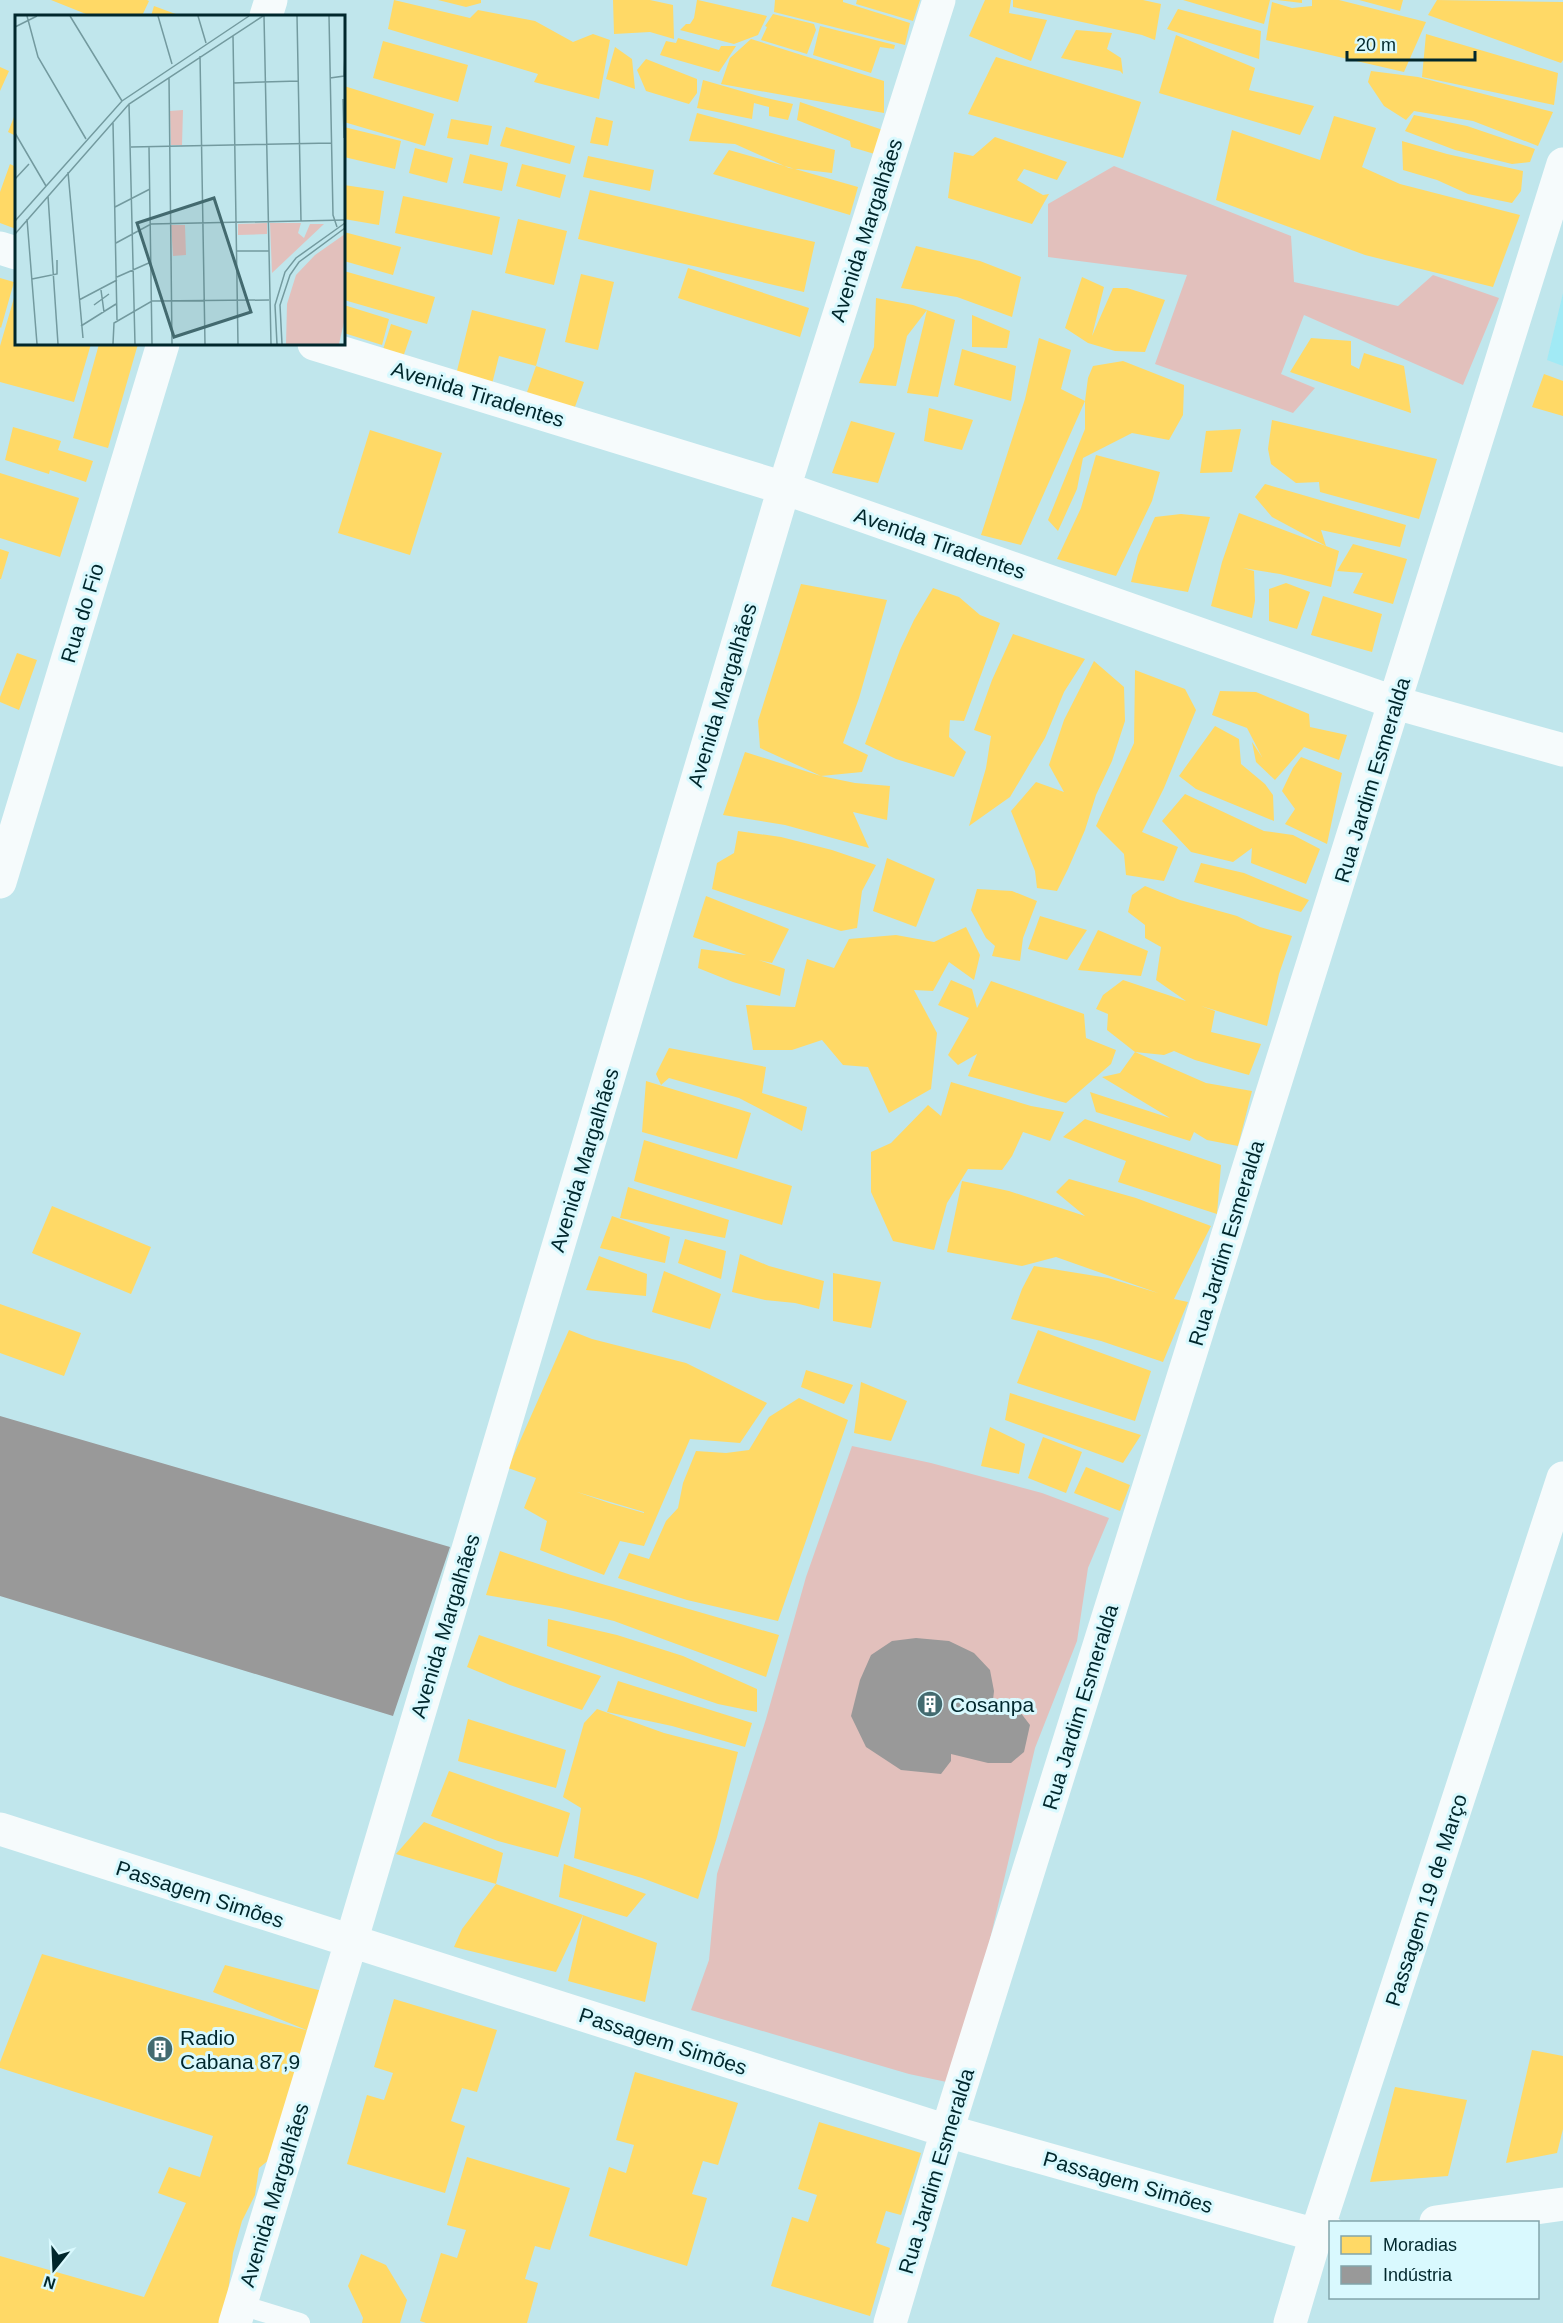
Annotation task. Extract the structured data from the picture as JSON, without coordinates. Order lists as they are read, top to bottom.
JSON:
{
  "streets": {
    "street": [
      "Avenida Margalhães",
      "Avenida Tiradentes",
      "Rua do Fio",
      "Rua Jardim Esmeralda",
      "Passagem Simões",
      "Passagem 19 de Março"
    ]
  },
  "crossings": [
    ["Avenida Margalhães", "Avenida Tiradentes"],
    ["Avenida Margalhães", "Passagem Simões"],
    ["Avenida Tiradentes", "Rua Jardim Esmeralda"],
    ["Rua Jardim Esmeralda", "Passagem Simões"],
    ["Passagem Simões", "Passagem 19 de Março"]
  ],
  "places": {
    "building": ["Cosanpa", "Radio Cabana 87,9"]
  },
  "legend": ["Moradias", "Indústria"],
  "scale_bar": "20 m",
  "north": "bottom"
}
